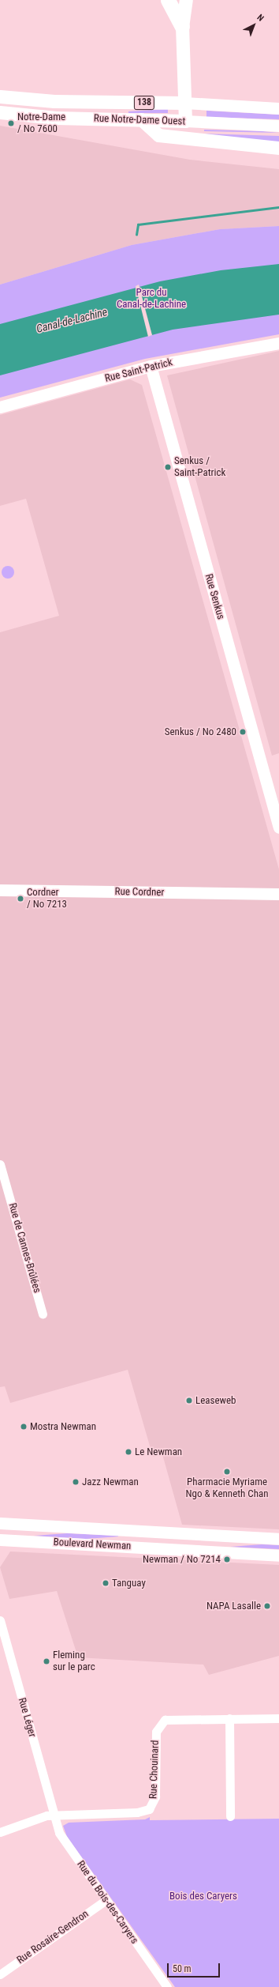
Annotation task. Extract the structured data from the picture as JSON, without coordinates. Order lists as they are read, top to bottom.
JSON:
{
  "streets": {
    "main road": [
      "138",
      "Rue Notre-Dame Ouest",
      "Rue Saint-Patrick",
      "Rue Senkus",
      "Rue Cordner",
      "Boulevard Newman"
    ],
    "street": [
      "Rue de Cannes-Brûlées",
      "Rue Léger",
      "Rue Chouinard",
      "Rue du Bois-des-Caryers",
      "Rue Rosaire-Gendron"
    ]
  },
  "crossings": [
    ["Rue Saint-Patrick", "Rue Senkus"],
    ["Rue Léger", "Rue Chouinard"],
    ["Rue Léger", "Rue du Bois-des-Caryers"],
    ["Rue Chouinard", "Rue du Bois-des-Caryers"],
    ["Rue du Bois-des-Caryers", "Rue Rosaire-Gendron"]
  ],
  "water": ["Canal-de-Lachine"],
  "parks": ["Parc du Canal-de-Lachine", "Bois des Caryers"],
  "places": [
    "Notre-Dame / No 7600",
    "Senkus / Saint-Patrick",
    "Senkus / No 2480",
    "Cordner / No 7213",
    "Leaseweb",
    "Mostra Newman",
    "Le Newman",
    "Pharmacie Myriame Ngo & Kenneth Chan",
    "Jazz Newman",
    "Newman / No 7214",
    "Tanguay",
    "NAPA Lasalle",
    "Fleming sur le parc"
  ],
  "scale_bar": "50 m",
  "north": "top right"
}
